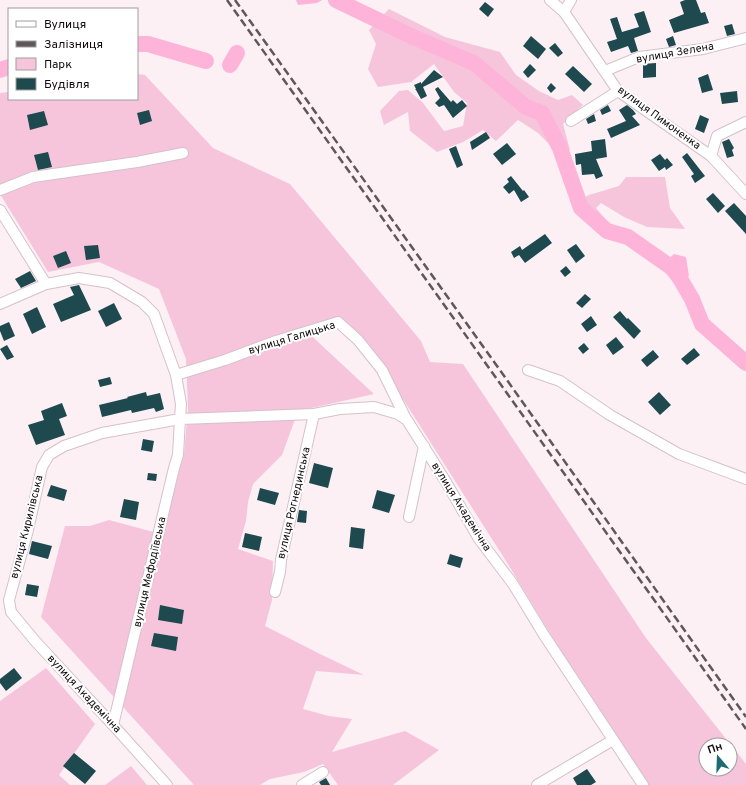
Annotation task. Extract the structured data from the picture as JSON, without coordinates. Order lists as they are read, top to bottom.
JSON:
{
  "streets": {
    "street": [
      "вулиця Зелена",
      "вулиця Пимоненка",
      "вулиця Галицька",
      "вулиця Рогнединська",
      "вулиця Академічна",
      "вулиця Кирилівська",
      "вулиця Мефодіївська"
    ]
  },
  "crossings": [
    ["вулиця Зелена", "вулиця Пимоненка"],
    ["вулиця Галицька", "вулиця Академічна"],
    ["вулиця Академічна", "вулиця Кирилівська"],
    ["вулиця Академічна", "вулиця Мефодіївська"],
    ["вулиця Кирилівська", "вулиця Мефодіївська"]
  ],
  "legend": [
    "Вулиця",
    "Залізниця",
    "Парк",
    "Будівля"
  ],
  "north": "top"
}
